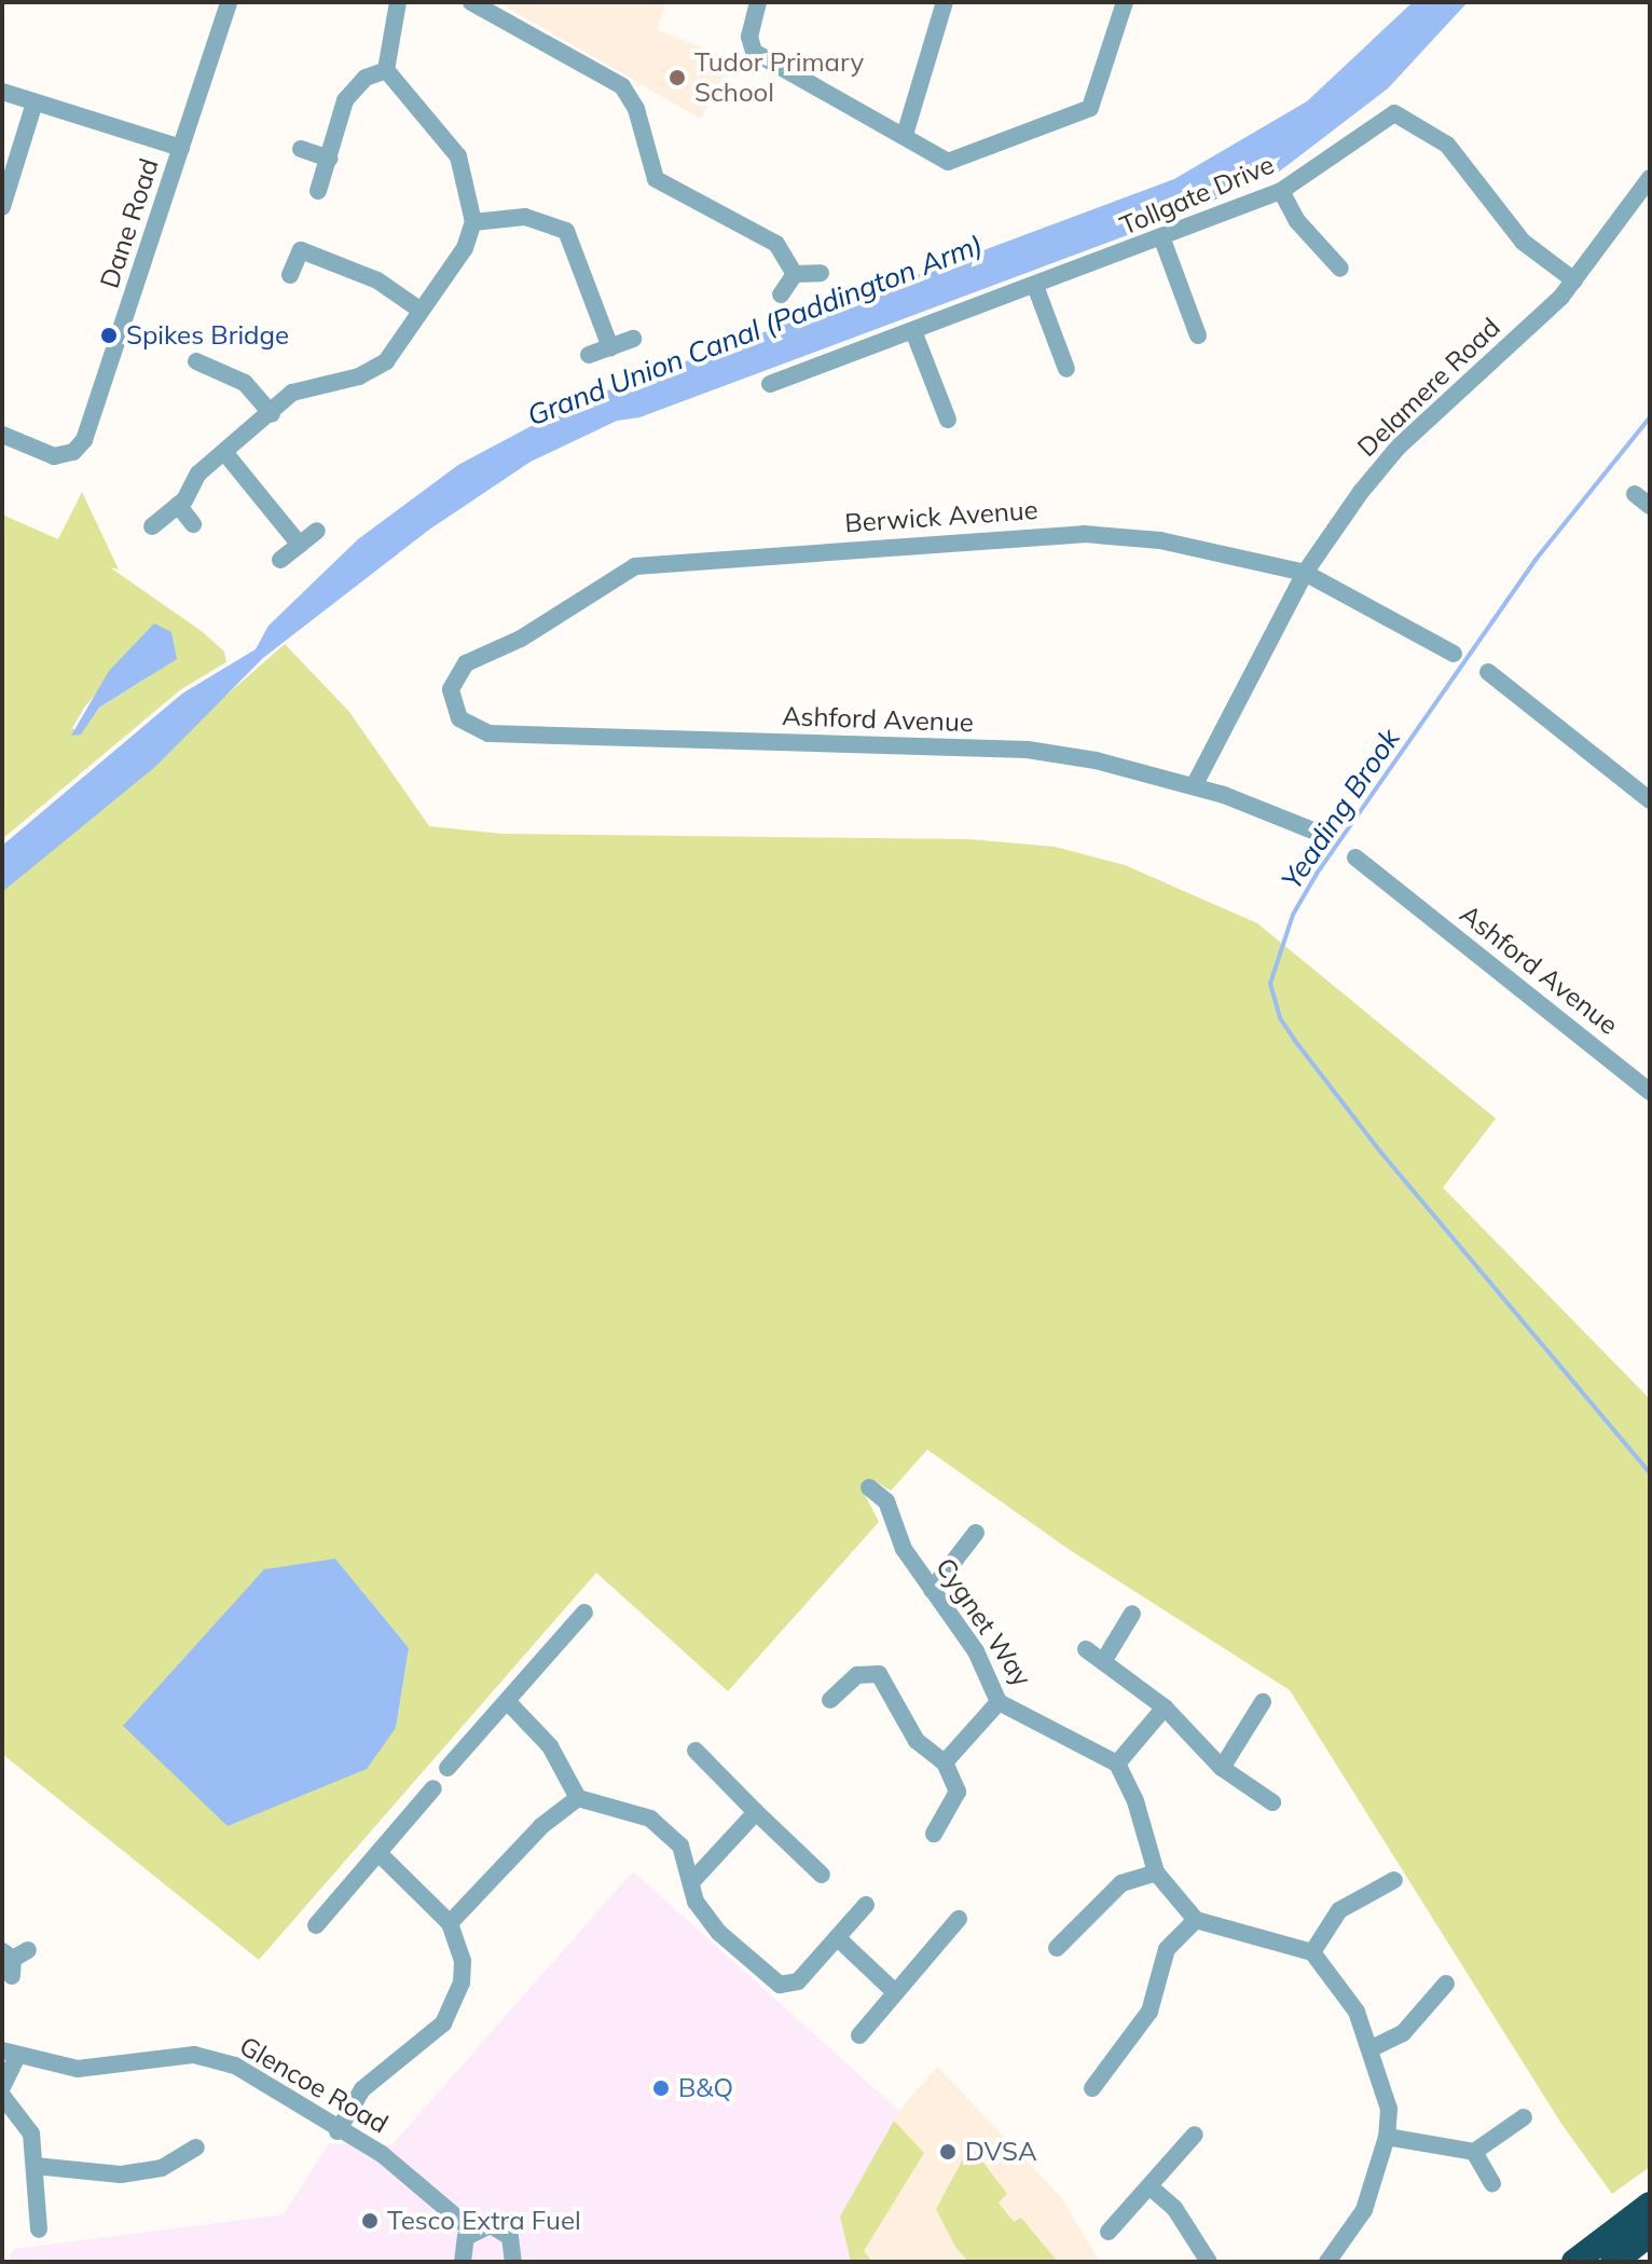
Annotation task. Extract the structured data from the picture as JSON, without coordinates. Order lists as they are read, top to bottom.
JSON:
{
  "streets": {
    "street": [
      "Tollgate Drive",
      "Dane Road",
      "Delamere Road",
      "Berwick Avenue",
      "Ashford Avenue",
      "Cygnet Way",
      "Glencoe Road"
    ]
  },
  "crossings": [
    ["Tollgate Drive", "Delamere Road"],
    ["Delamere Road", "Berwick Avenue"],
    ["Delamere Road", "Ashford Avenue"],
    ["Berwick Avenue", "Ashford Avenue"]
  ],
  "water": ["Grand Union Canal (Paddington Arm)", "Yeading Brook"],
  "places": [
    "Tudor Primary School",
    "Spikes Bridge",
    "B&Q",
    "DVSA",
    "Tesco Extra Fuel"
  ]
}
